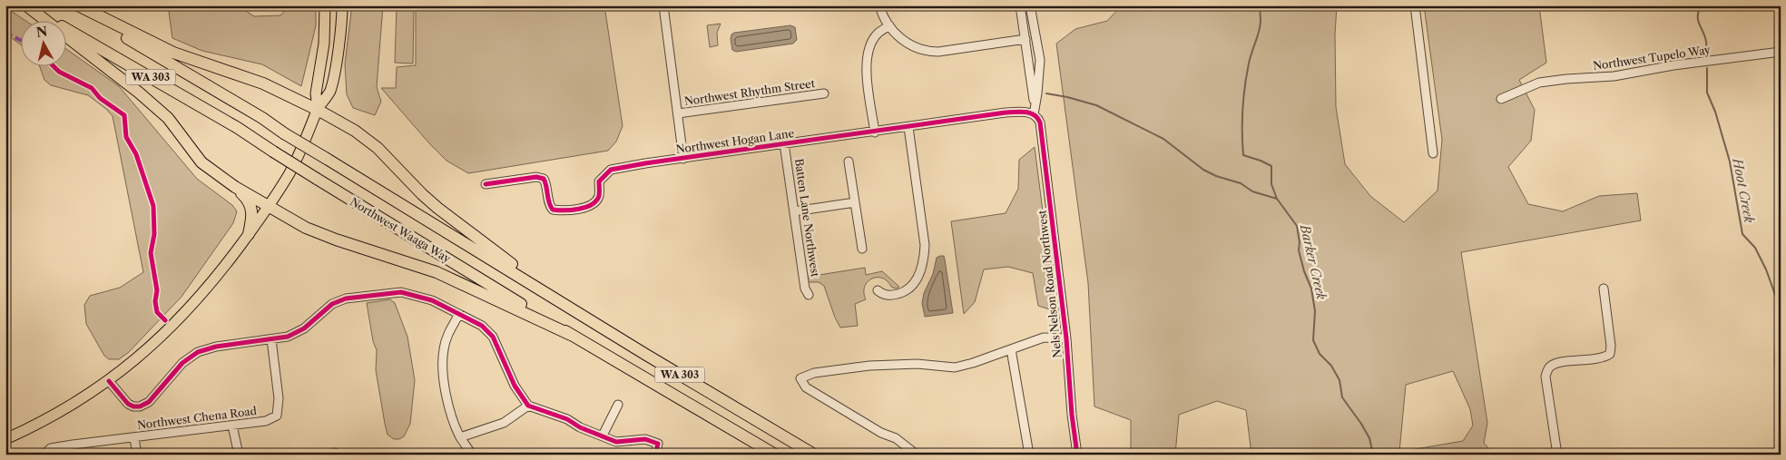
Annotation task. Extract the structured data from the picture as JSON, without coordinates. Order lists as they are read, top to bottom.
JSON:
{
  "streets": {
    "highway": ["WA 303", "Northwest Waaga Way"],
    "street": [
      "Northwest Tupelo Way",
      "Northwest Rhythm Street",
      "Northwest Hogan Lane",
      "Batten Lane Northwest",
      "Nels Nelson Road Northwest",
      "Northwest Chena Road"
    ]
  },
  "crossings": [
    ["Northwest Hogan Lane", "Batten Lane Northwest"],
    ["Northwest Hogan Lane", "Nels Nelson Road Northwest"]
  ],
  "water": ["Hoot Creek", "Barker Creek"],
  "north": "top"
}
